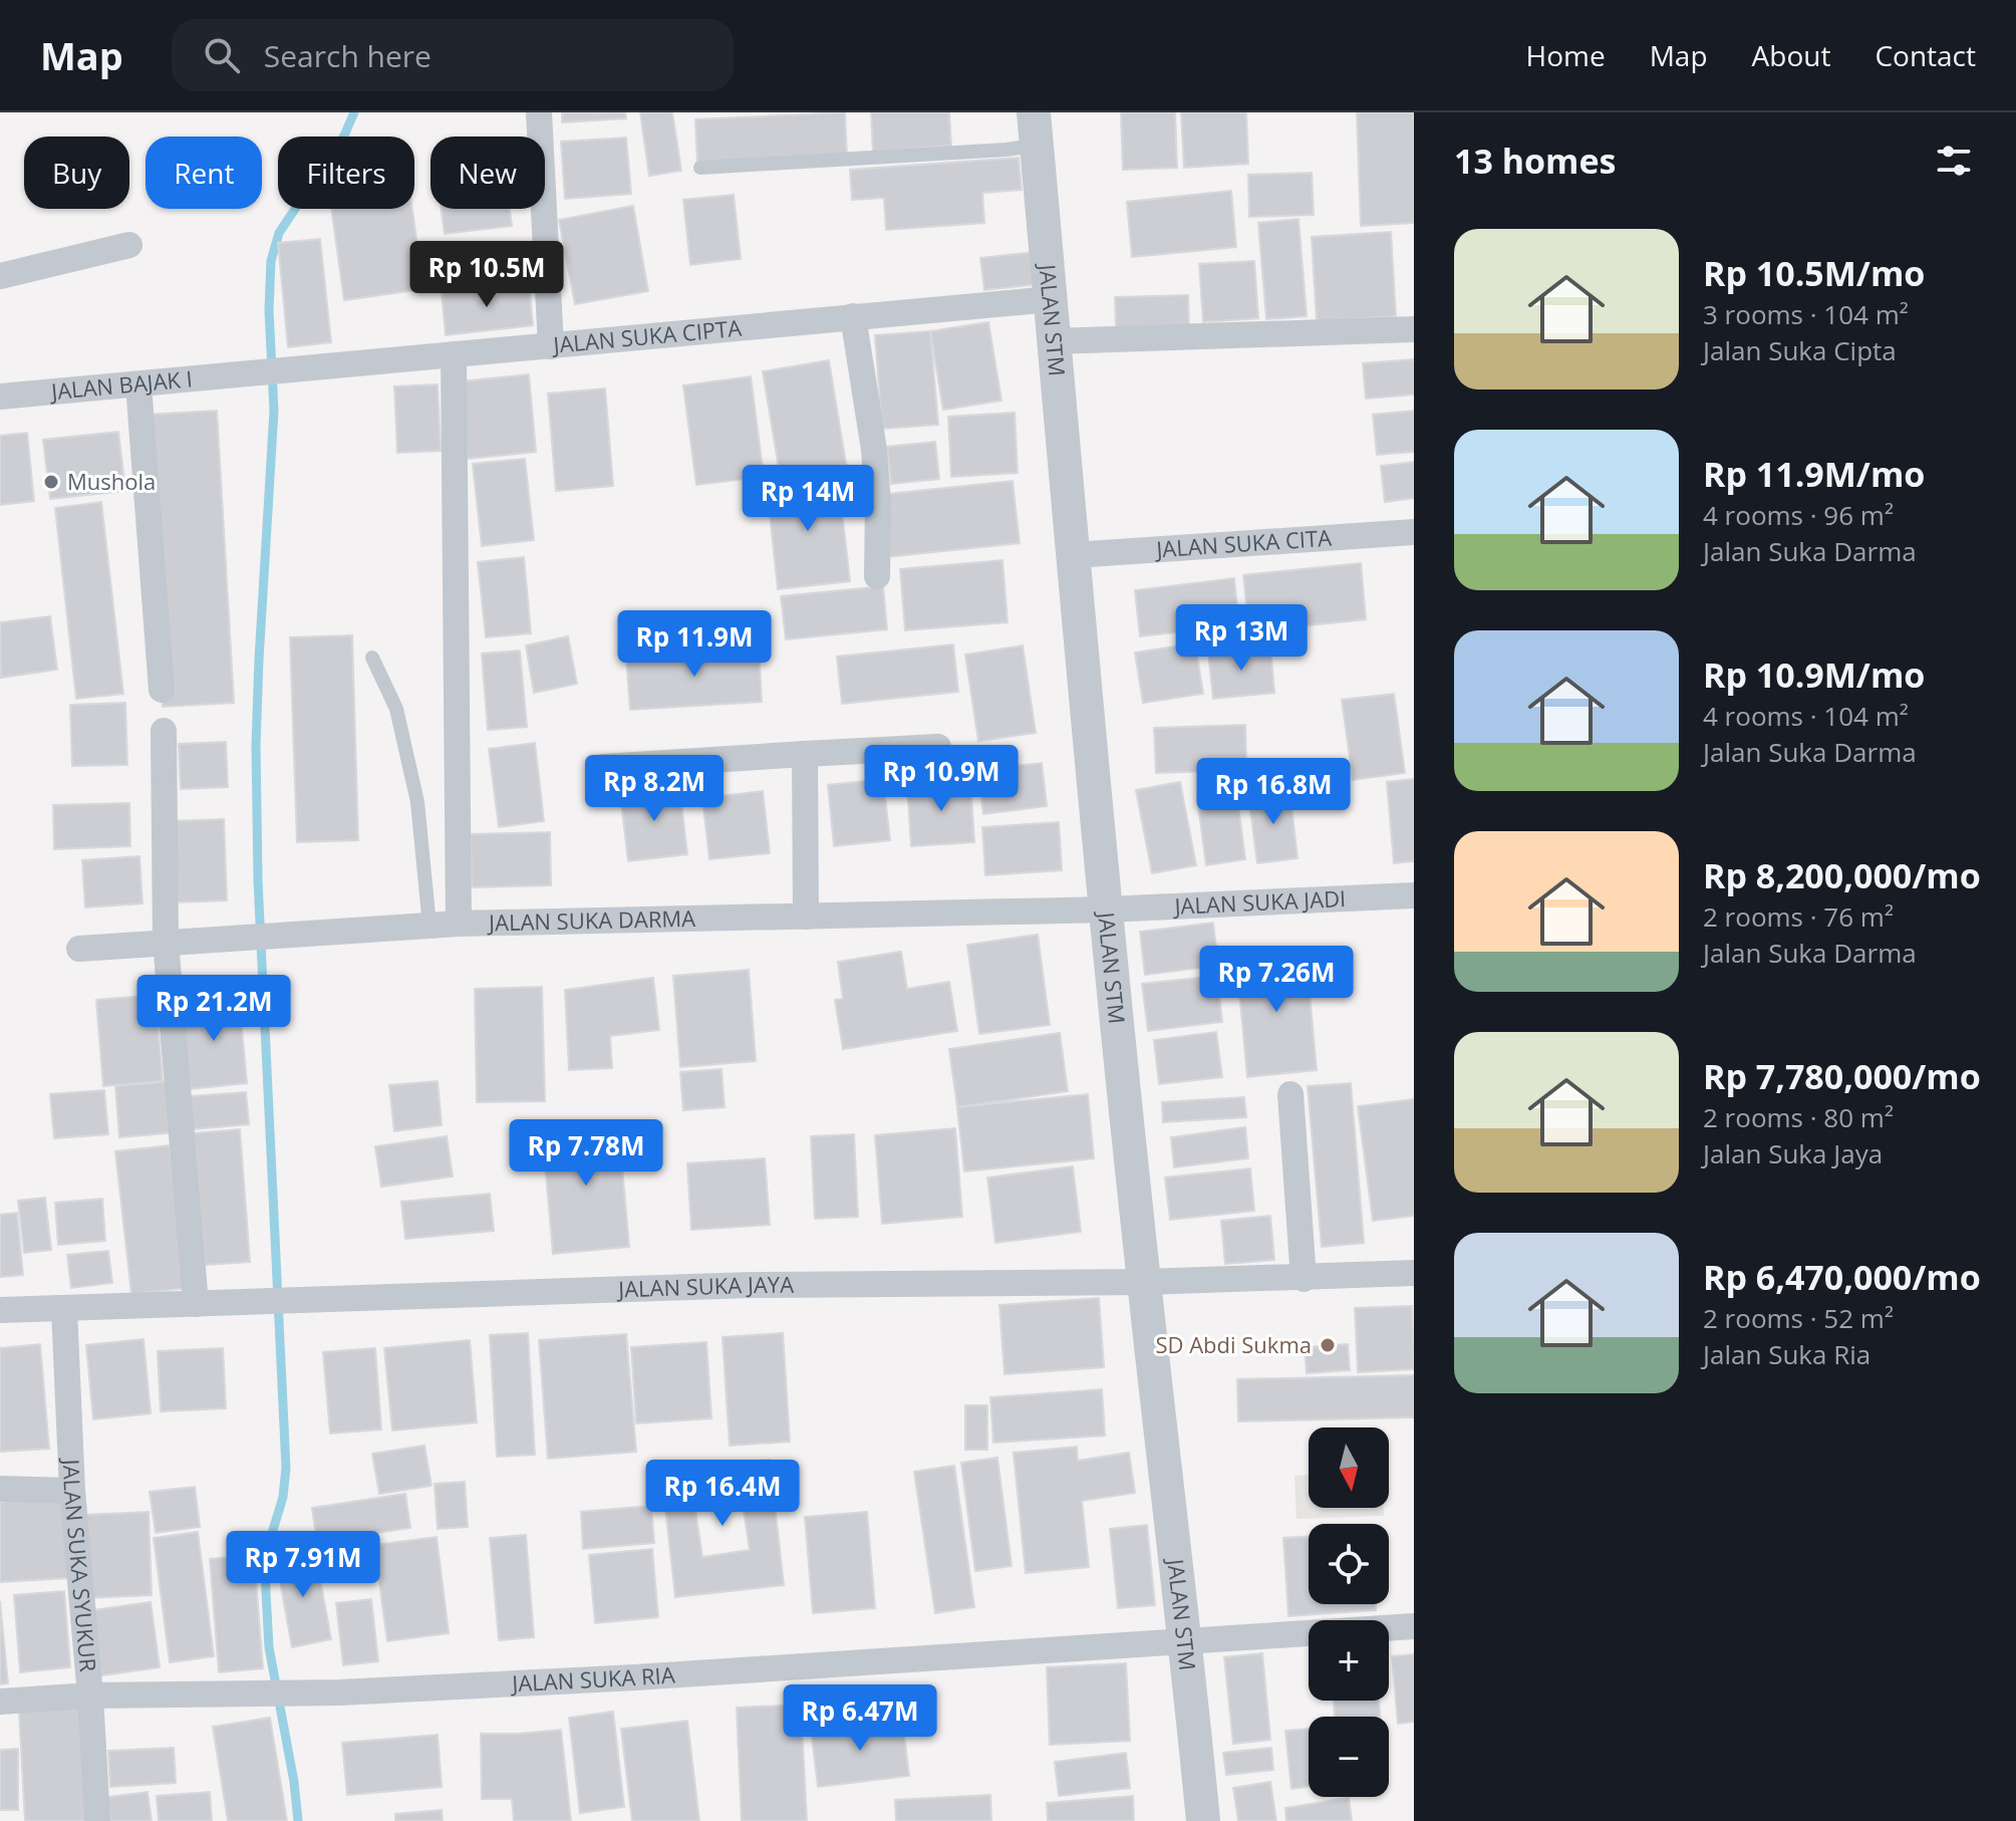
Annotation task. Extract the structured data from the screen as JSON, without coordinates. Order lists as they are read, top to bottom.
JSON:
{
  "streets": {
    "street": [
      "JALAN STM",
      "JALAN SUKA CIPTA",
      "JALAN BAJAK I",
      "JALAN SUKA CITA",
      "JALAN SUKA JADI",
      "JALAN SUKA DARMA",
      "JALAN SUKA JAYA",
      "JALAN SUKA SYUKUR",
      "JALAN SUKA RIA"
    ]
  },
  "crossings": [
    ["JALAN STM", "JALAN SUKA CIPTA"],
    ["JALAN STM", "JALAN SUKA CITA"],
    ["JALAN STM", "JALAN SUKA JADI"],
    ["JALAN STM", "JALAN SUKA DARMA"],
    ["JALAN STM", "JALAN SUKA JAYA"],
    ["JALAN STM", "JALAN SUKA RIA"],
    ["JALAN SUKA CIPTA", "JALAN BAJAK I"],
    ["JALAN SUKA JADI", "JALAN SUKA DARMA"],
    ["JALAN SUKA JAYA", "JALAN SUKA SYUKUR"],
    ["JALAN SUKA SYUKUR", "JALAN SUKA RIA"]
  ],
  "places": ["Mushola", "SD Abdi Sukma"],
  "north": "bottom",
  "page": {
    "header": "Map",
    "search": "Search here",
    "nav": [
      "Home",
      "Map",
      "About",
      "Contact"
    ],
    "heading": "13 homes",
    "chip": [
      "Buy",
      "Rent",
      "Filters",
      "New"
    ],
    "list": [
      {
        "name": "Rp 10.5M/mo",
        "note": "3 rooms · 104 m² · Jalan Suka Cipta"
      },
      {
        "name": "Rp 11.9M/mo",
        "note": "4 rooms · 96 m² · Jalan Suka Darma"
      },
      {
        "name": "Rp 10.9M/mo",
        "note": "4 rooms · 104 m² · Jalan Suka Darma"
      },
      {
        "name": "Rp 8,200,000/mo",
        "note": "2 rooms · 76 m² · Jalan Suka Darma"
      },
      {
        "name": "Rp 7,780,000/mo",
        "note": "2 rooms · 80 m² · Jalan Suka Jaya"
      },
      {
        "name": "Rp 6,470,000/mo",
        "note": "2 rooms · 52 m² · Jalan Suka Ria"
      }
    ],
    "price": [
      "Rp 10.5M",
      "Rp 14M",
      "Rp 13M",
      "Rp 11.9M",
      "Rp 10.9M",
      "Rp 8.2M",
      "Rp 16.8M",
      "Rp 7.26M",
      "Rp 21.2M",
      "Rp 7.78M",
      "Rp 16.4M",
      "Rp 7.91M",
      "Rp 6.47M"
    ],
    "map_buttons": ["+", "−"]
  }
}
